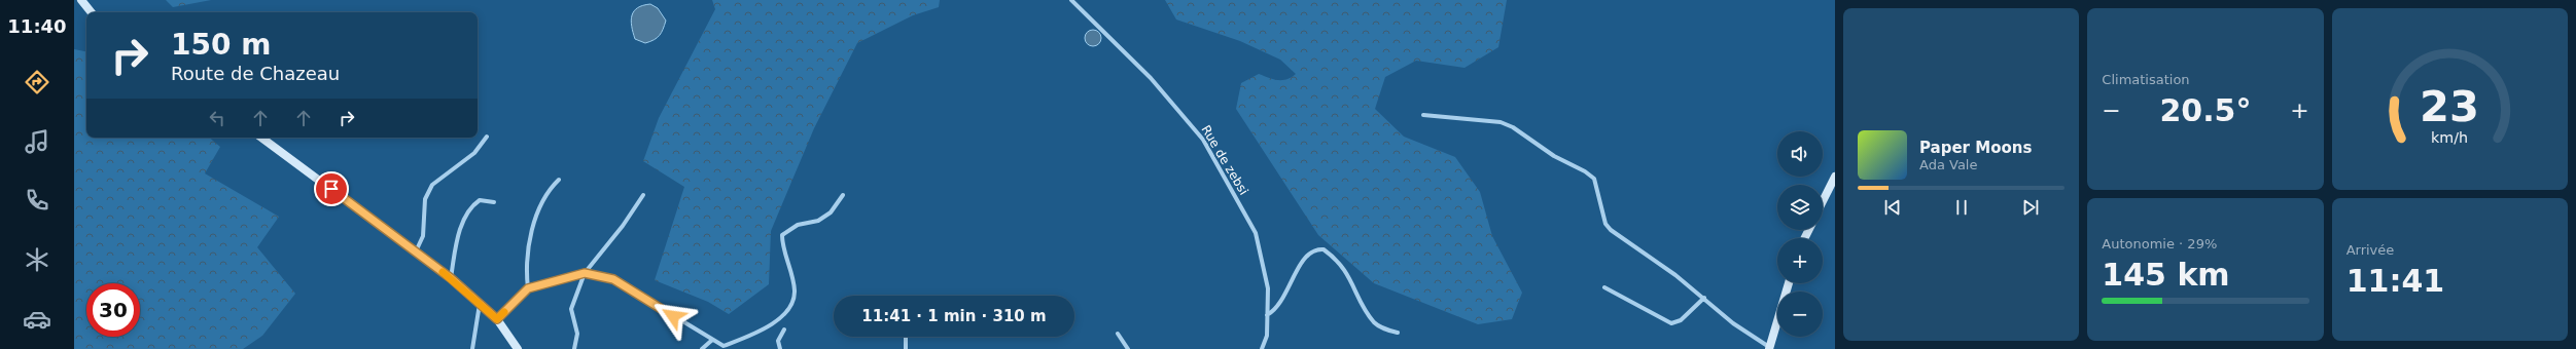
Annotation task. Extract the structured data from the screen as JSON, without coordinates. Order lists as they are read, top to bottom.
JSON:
{
  "streets": {
    "street": ["Rue de zebsi"]
  },
  "page": {
    "tabs": "11:40",
    "tile": [
      "Climatisation",
      ["Autonomie · 29%", "145 km"],
      ["Arrivée", "11:41"]
    ],
    "turn": ["150 m", "Route de Chazeau"],
    "heat": ["−", "20.5°", "+"],
    "song": ["Paper Moons", "Ada Vale"],
    "map_buttons": ["+", "−"],
    "limit": "30",
    "trip": "11:41 · 1 min · 310 m",
    "gauge": ["23", "km/h"]
  }
}
